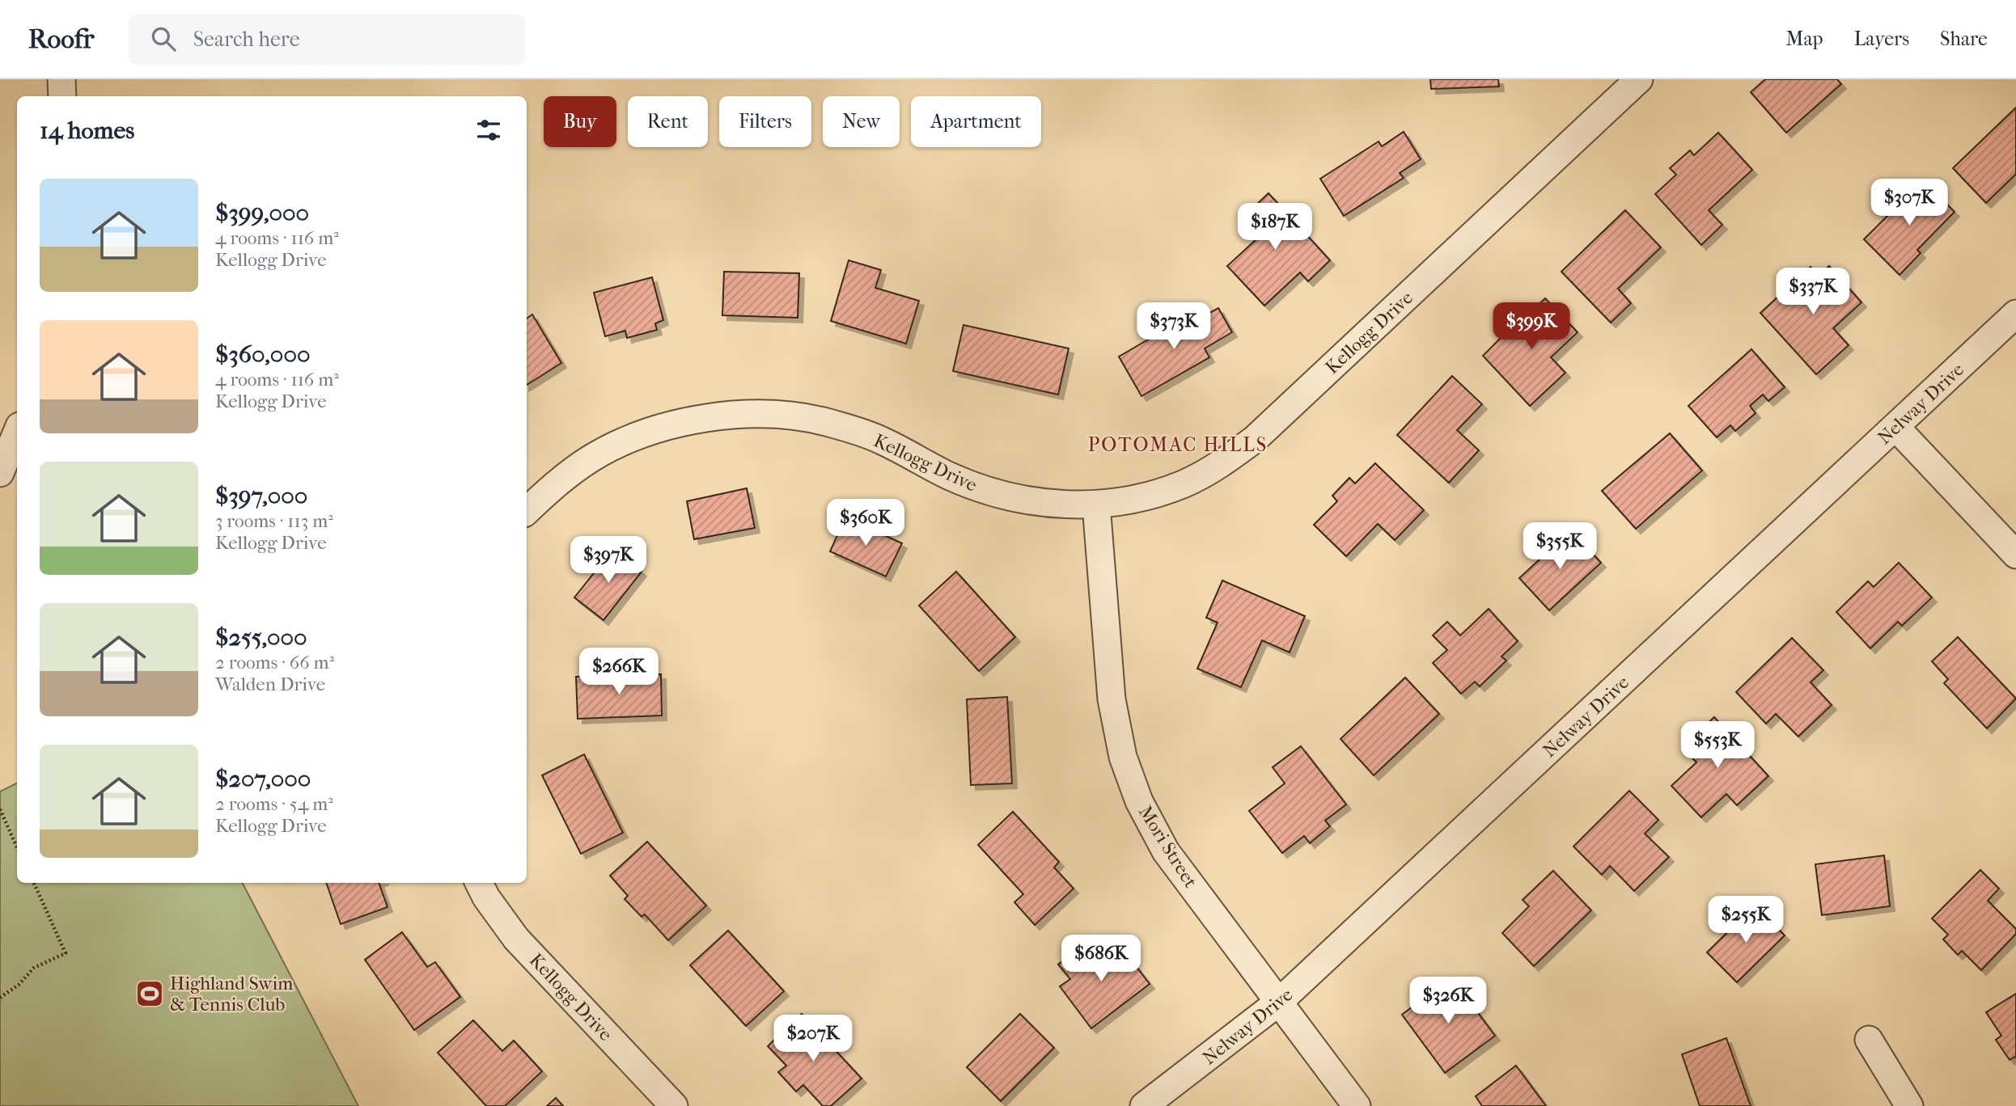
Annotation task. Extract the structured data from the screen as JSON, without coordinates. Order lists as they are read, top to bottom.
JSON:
{
  "streets": {
    "street": ["Kellogg Drive", "Nelway Drive", "Mori Street"]
  },
  "crossings": [
    ["Kellogg Drive", "Mori Street"],
    ["Nelway Drive", "Mori Street"]
  ],
  "districts": ["POTOMAC HILLS"],
  "places": {
    "sports": ["Highland Swim & Tennis Club"]
  },
  "page": {
    "header": "Roofr",
    "search": "Search here",
    "nav": ["Map", "Layers", "Share"],
    "chip": [
      "Buy",
      "Rent",
      "Filters",
      "New",
      "Apartment"
    ],
    "heading": "14 homes",
    "list": [
      {
        "name": "$399,000",
        "note": "4 rooms · 116 m² · Kellogg Drive"
      },
      {
        "name": "$360,000",
        "note": "4 rooms · 116 m² · Kellogg Drive"
      },
      {
        "name": "$397,000",
        "note": "3 rooms · 113 m² · Kellogg Drive"
      },
      {
        "name": "$255,000",
        "note": "2 rooms · 66 m² · Walden Drive"
      },
      {
        "name": "$207,000",
        "note": "2 rooms · 54 m² · Kellogg Drive"
      }
    ],
    "price": [
      "$307K",
      "$187K",
      "$337K",
      "$373K",
      "$399K",
      "$360K",
      "$355K",
      "$397K",
      "$266K",
      "$553K",
      "$255K",
      "$686K",
      "$326K",
      "$207K"
    ]
  }
}
